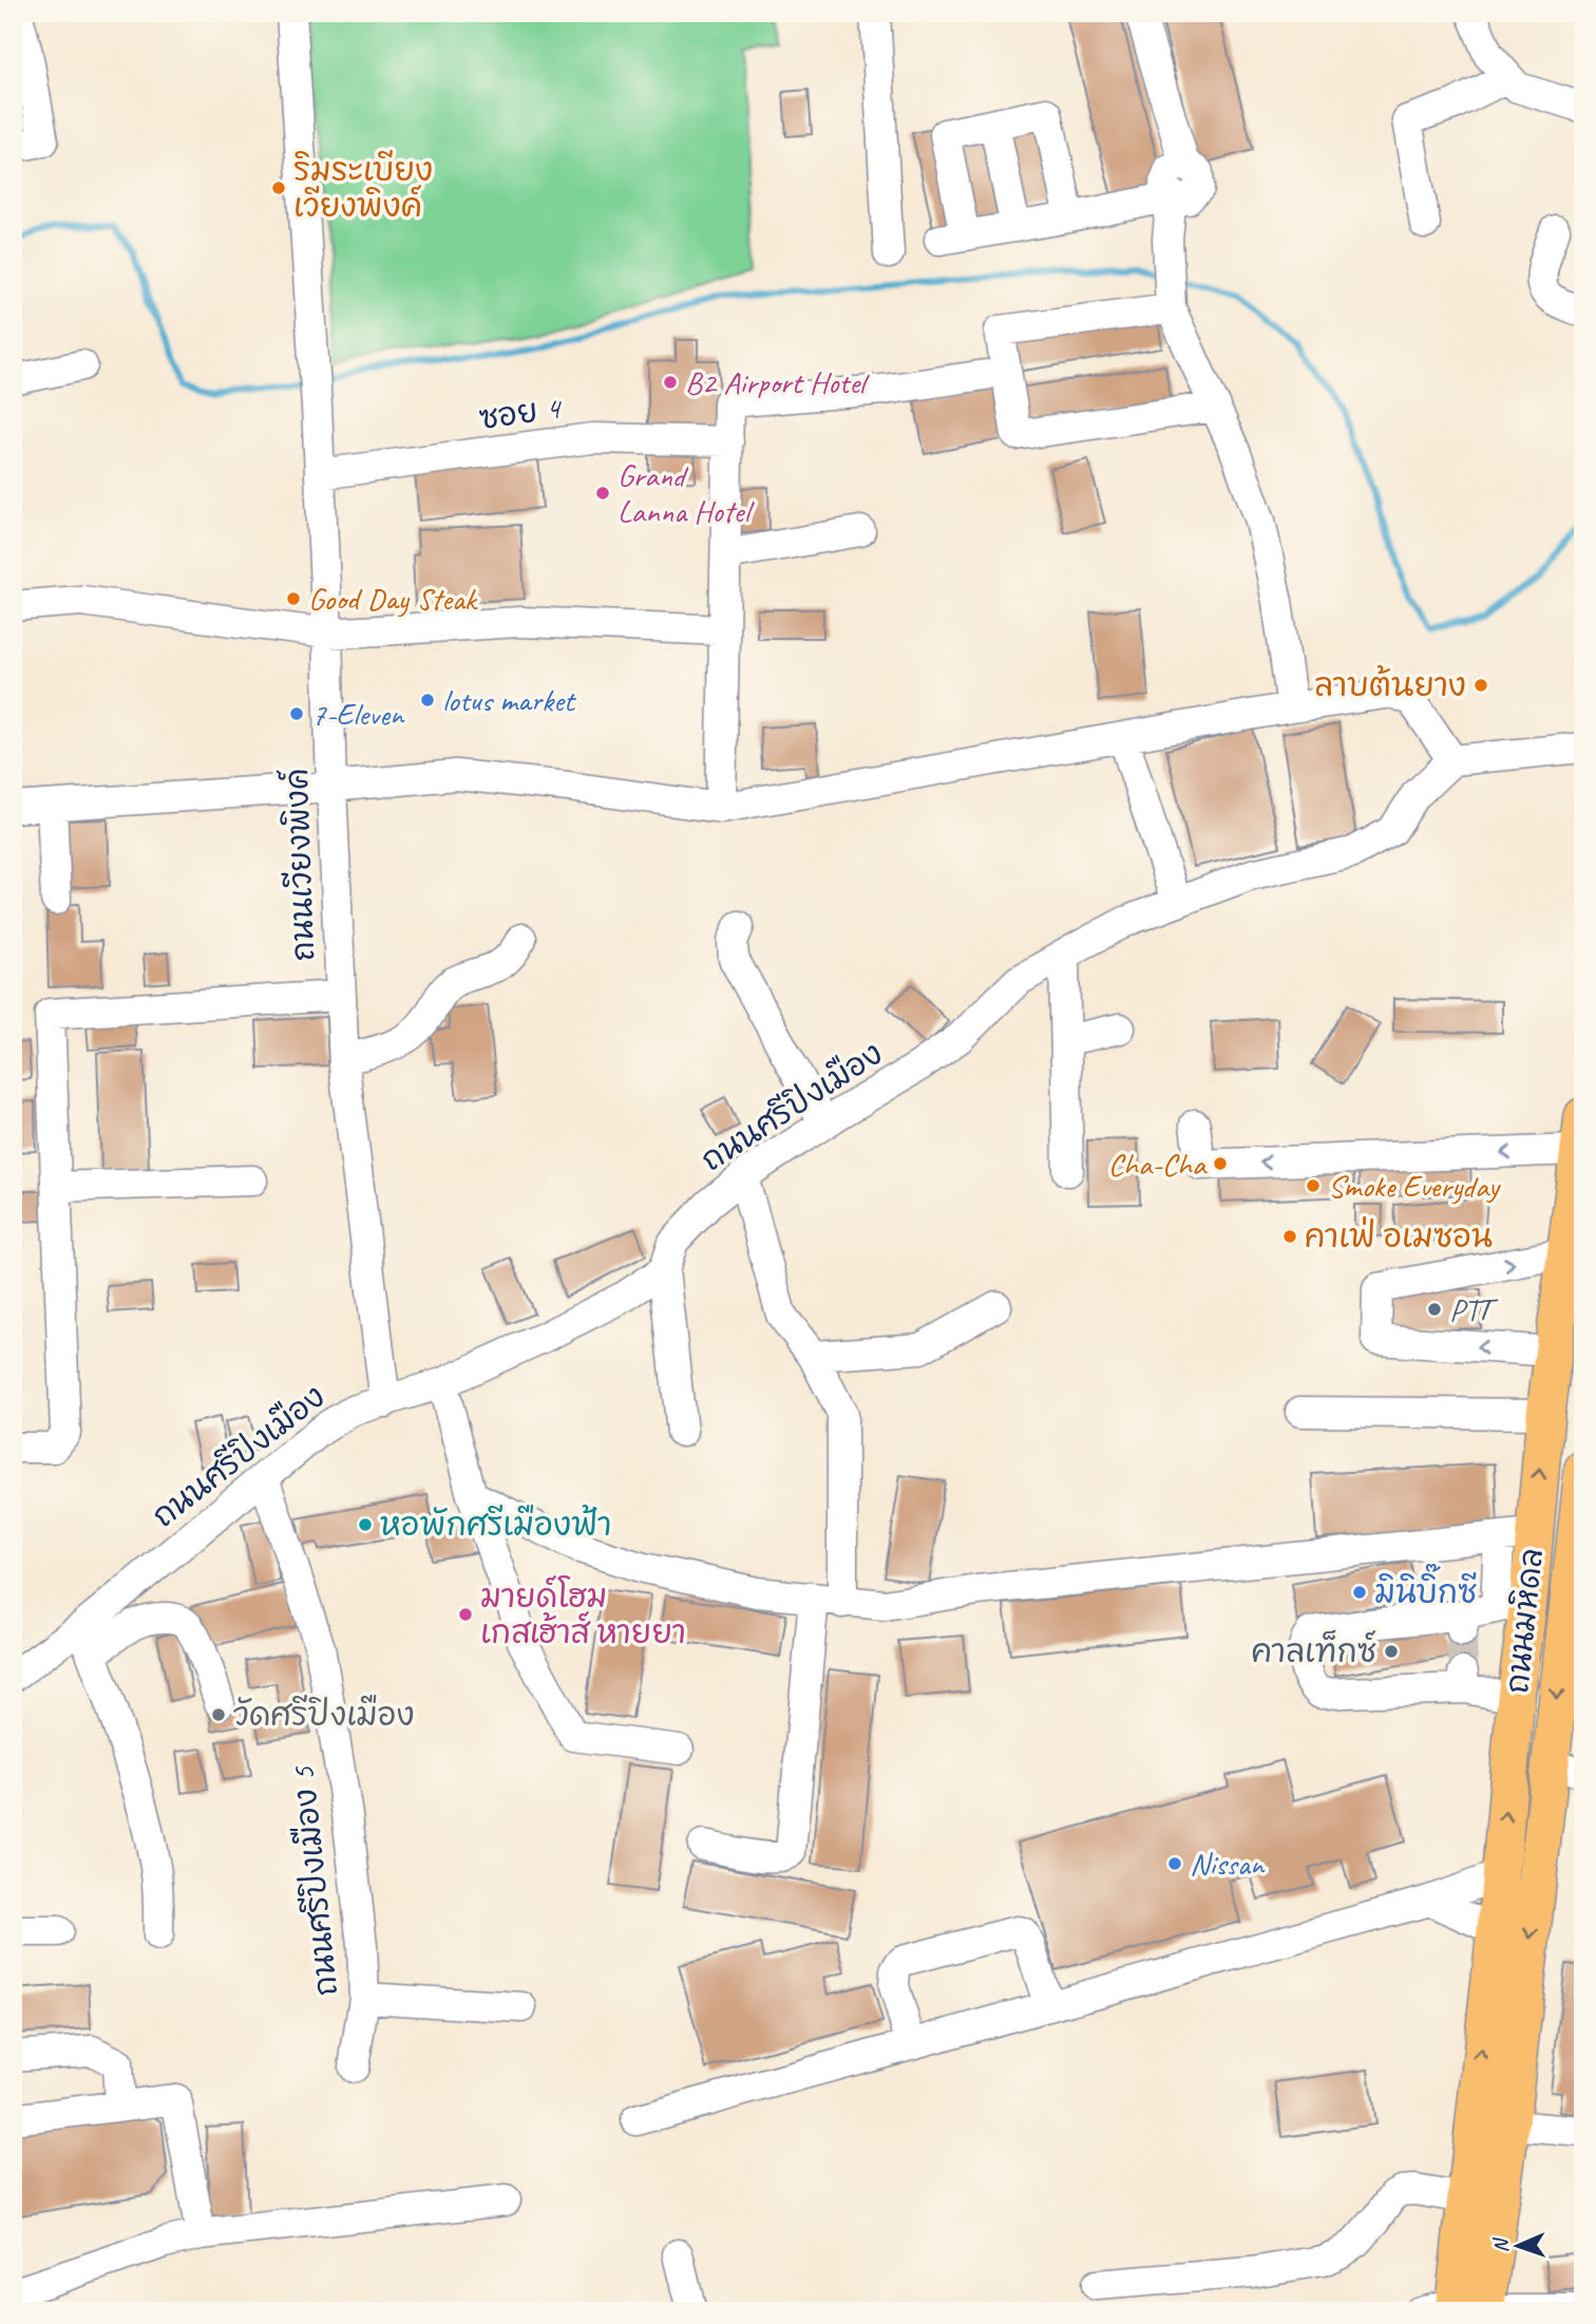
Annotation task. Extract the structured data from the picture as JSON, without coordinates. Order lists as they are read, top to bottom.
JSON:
{
  "streets": {
    "main road": ["ถนนมหิดล"],
    "street": [
      "ซอย 4",
      "ถนนเวียงพิงค์",
      "ถนนศรีปิงเมือง",
      "ถนนศรีปิงเมือง 5"
    ]
  },
  "crossings": [
    ["ซอย 4", "ถนนเวียงพิงค์"],
    ["ถนนเวียงพิงค์", "ถนนศรีปิงเมือง"],
    ["ถนนศรีปิงเมือง", "ถนนศรีปิงเมือง 5"]
  ],
  "places": [
    "ริมระเบียง เวียงพิงค์",
    "B2 Airport Hotel",
    "Grand Lanna Hotel",
    "Good Day Steak",
    "ลาบต้นยาง",
    "lotus market",
    "7-Eleven",
    "Cha-Cha",
    "Smoke Everyday",
    "คาเฟ่ อเมซอน",
    "PTT",
    "หอพักศรีเมืองฟ้า",
    "มินิบิ๊กซี",
    "มายด์โฮม เกสเฮ้าส์ หายยา",
    "คาลเท็กซ์",
    "วัดศรีปิงเมือง",
    "Nissan"
  ],
  "north": "left"
}
